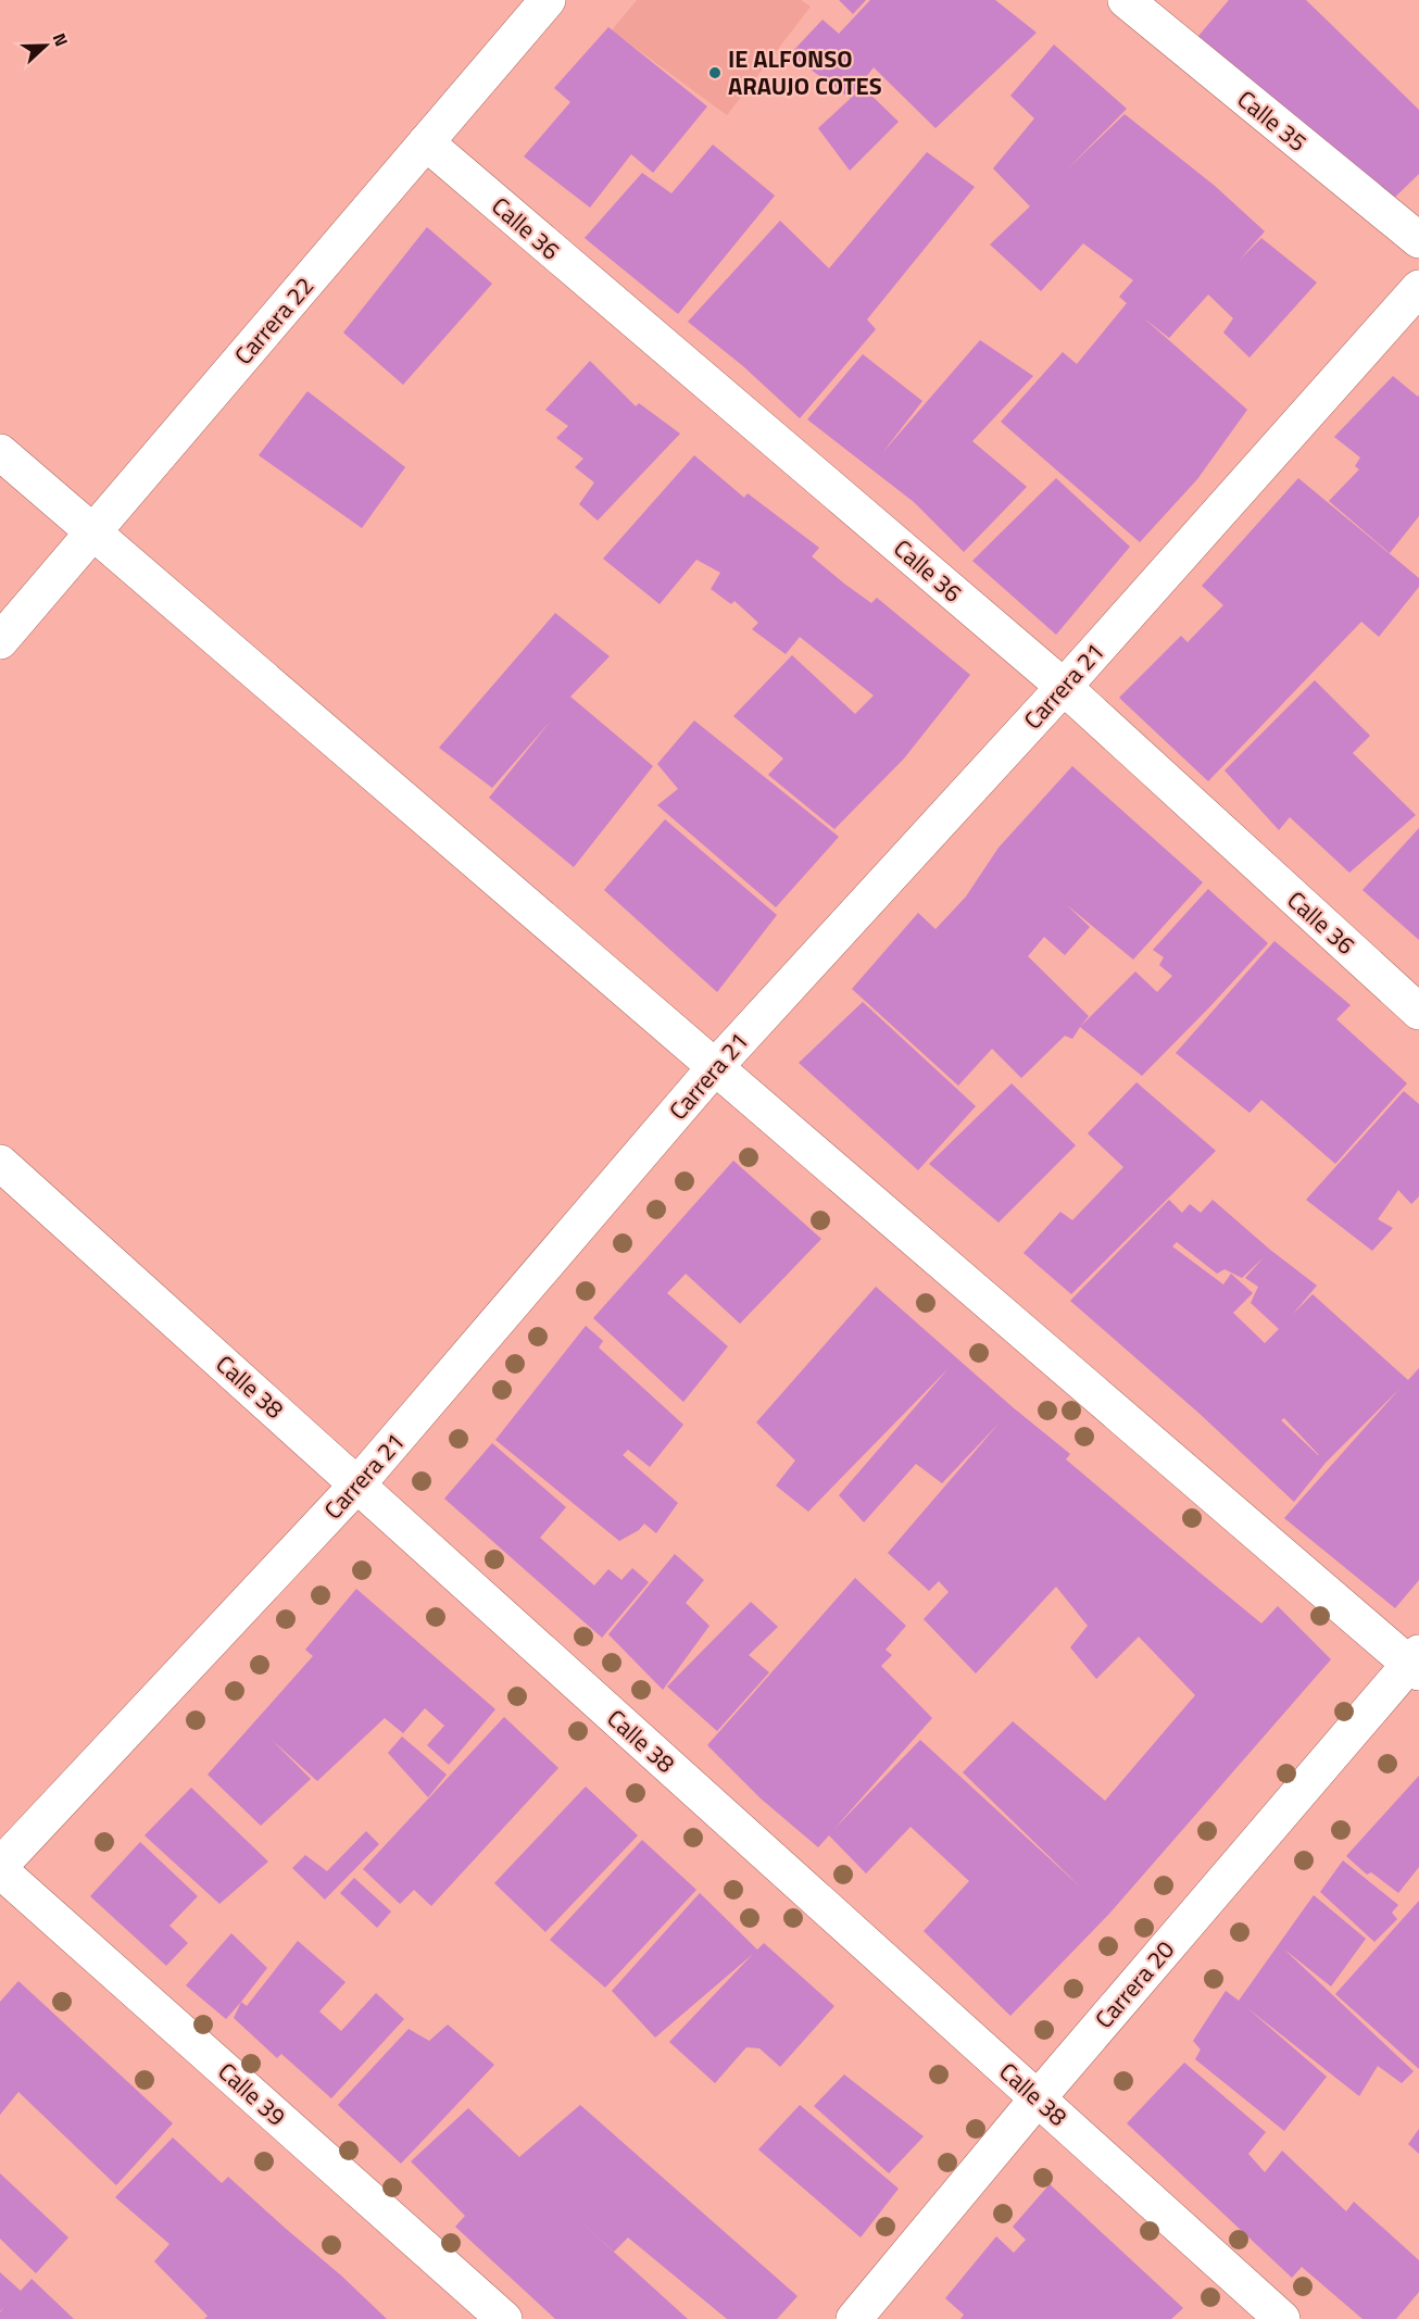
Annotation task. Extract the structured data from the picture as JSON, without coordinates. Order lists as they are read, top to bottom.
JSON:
{
  "streets": {
    "street": [
      "Calle 35",
      "Calle 36",
      "Carrera 22",
      "Carrera 21",
      "Calle 38",
      "Carrera 20",
      "Calle 39"
    ]
  },
  "crossings": [
    ["Calle 36", "Carrera 22"],
    ["Calle 36", "Carrera 21"],
    ["Carrera 21", "Calle 38"],
    ["Carrera 21", "Calle 39"],
    ["Calle 38", "Carrera 20"]
  ],
  "places": ["IE ALFONSO ARAUJO COTES"],
  "north": "right"
}
